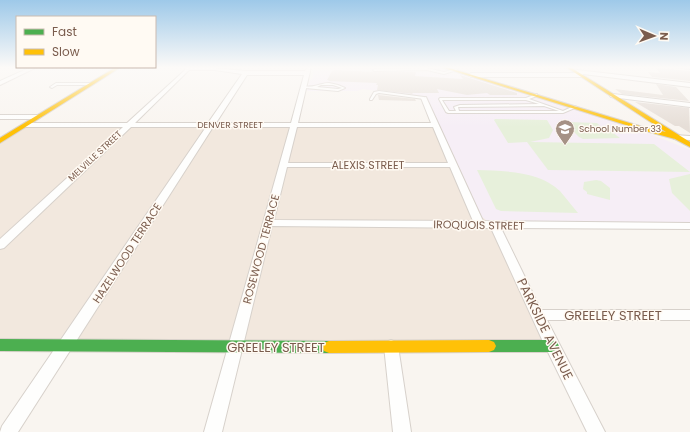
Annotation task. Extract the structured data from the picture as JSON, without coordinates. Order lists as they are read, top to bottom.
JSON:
{
  "streets": {
    "street": [
      "DENVER STREET",
      "MELVILLE STREET",
      "ALEXIS STREET",
      "IROQUOIS STREET",
      "ROSEWOOD TERRACE",
      "HAZELWOOD TERRACE",
      "GREELEY STREET",
      "PARKSIDE AVENUE"
    ]
  },
  "crossings": [
    ["DENVER STREET", "MELVILLE STREET"],
    ["DENVER STREET", "ROSEWOOD TERRACE"],
    ["DENVER STREET", "HAZELWOOD TERRACE"],
    ["ALEXIS STREET", "ROSEWOOD TERRACE"],
    ["IROQUOIS STREET", "ROSEWOOD TERRACE"],
    ["IROQUOIS STREET", "PARKSIDE AVENUE"],
    ["ROSEWOOD TERRACE", "GREELEY STREET"],
    ["HAZELWOOD TERRACE", "GREELEY STREET"],
    ["GREELEY STREET", "PARKSIDE AVENUE"]
  ],
  "places": {
    "school or university": ["School Number 33"]
  },
  "legend": ["Fast", "Slow"],
  "north": "right"
}
